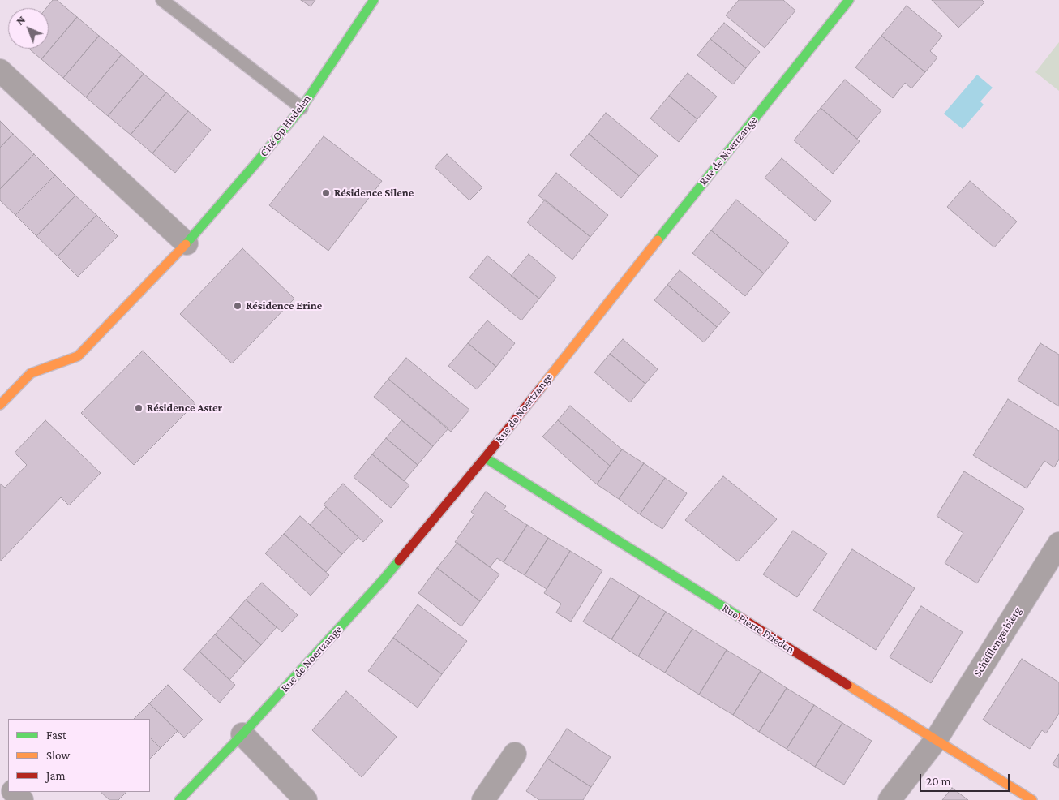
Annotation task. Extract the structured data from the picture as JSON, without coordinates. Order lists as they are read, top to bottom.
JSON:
{
  "streets": {
    "street": [
      "Cité Op Hudelen",
      "Rue de Noertzange",
      "Rue Pierre Frieden",
      "Schëfflengerbierg"
    ]
  },
  "crossings": [
    ["Rue de Noertzange", "Rue Pierre Frieden"],
    ["Rue Pierre Frieden", "Schëfflengerbierg"]
  ],
  "places": ["Résidence Silene", "Résidence Erine", "Résidence Aster"],
  "legend": ["Fast", "Slow", "Jam"],
  "scale_bar": "20 m",
  "north": "top left"
}
